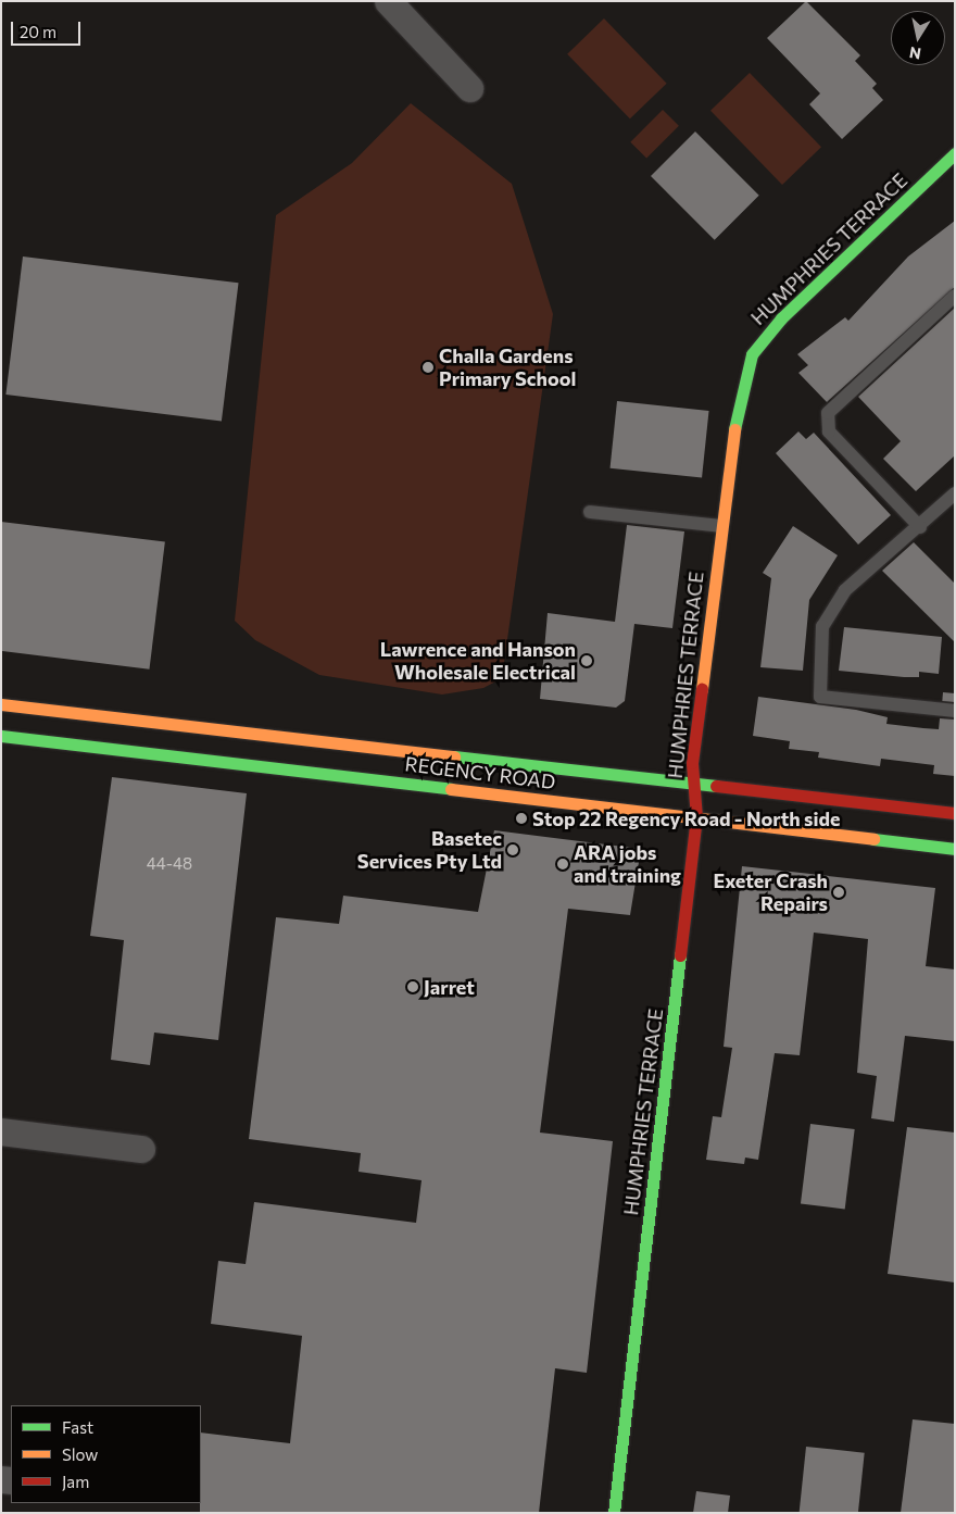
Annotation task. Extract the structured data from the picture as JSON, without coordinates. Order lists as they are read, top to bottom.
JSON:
{
  "streets": {
    "main road": ["HUMPHRIES TERRACE", "REGENCY ROAD"]
  },
  "crossings": [
    ["HUMPHRIES TERRACE", "REGENCY ROAD"]
  ],
  "places": [
    "Challa Gardens Primary School",
    "Lawrence and Hanson Wholesale Electrical",
    "Stop 22 Regency Road - North side",
    "Basetec Services Pty Ltd",
    "ARA jobs and training",
    "Exeter Crash Repairs",
    "Jarret"
  ],
  "house_numbers": ["44-48"],
  "legend": ["Fast", "Slow", "Jam"],
  "scale_bar": "20 m",
  "north": "bottom"
}
